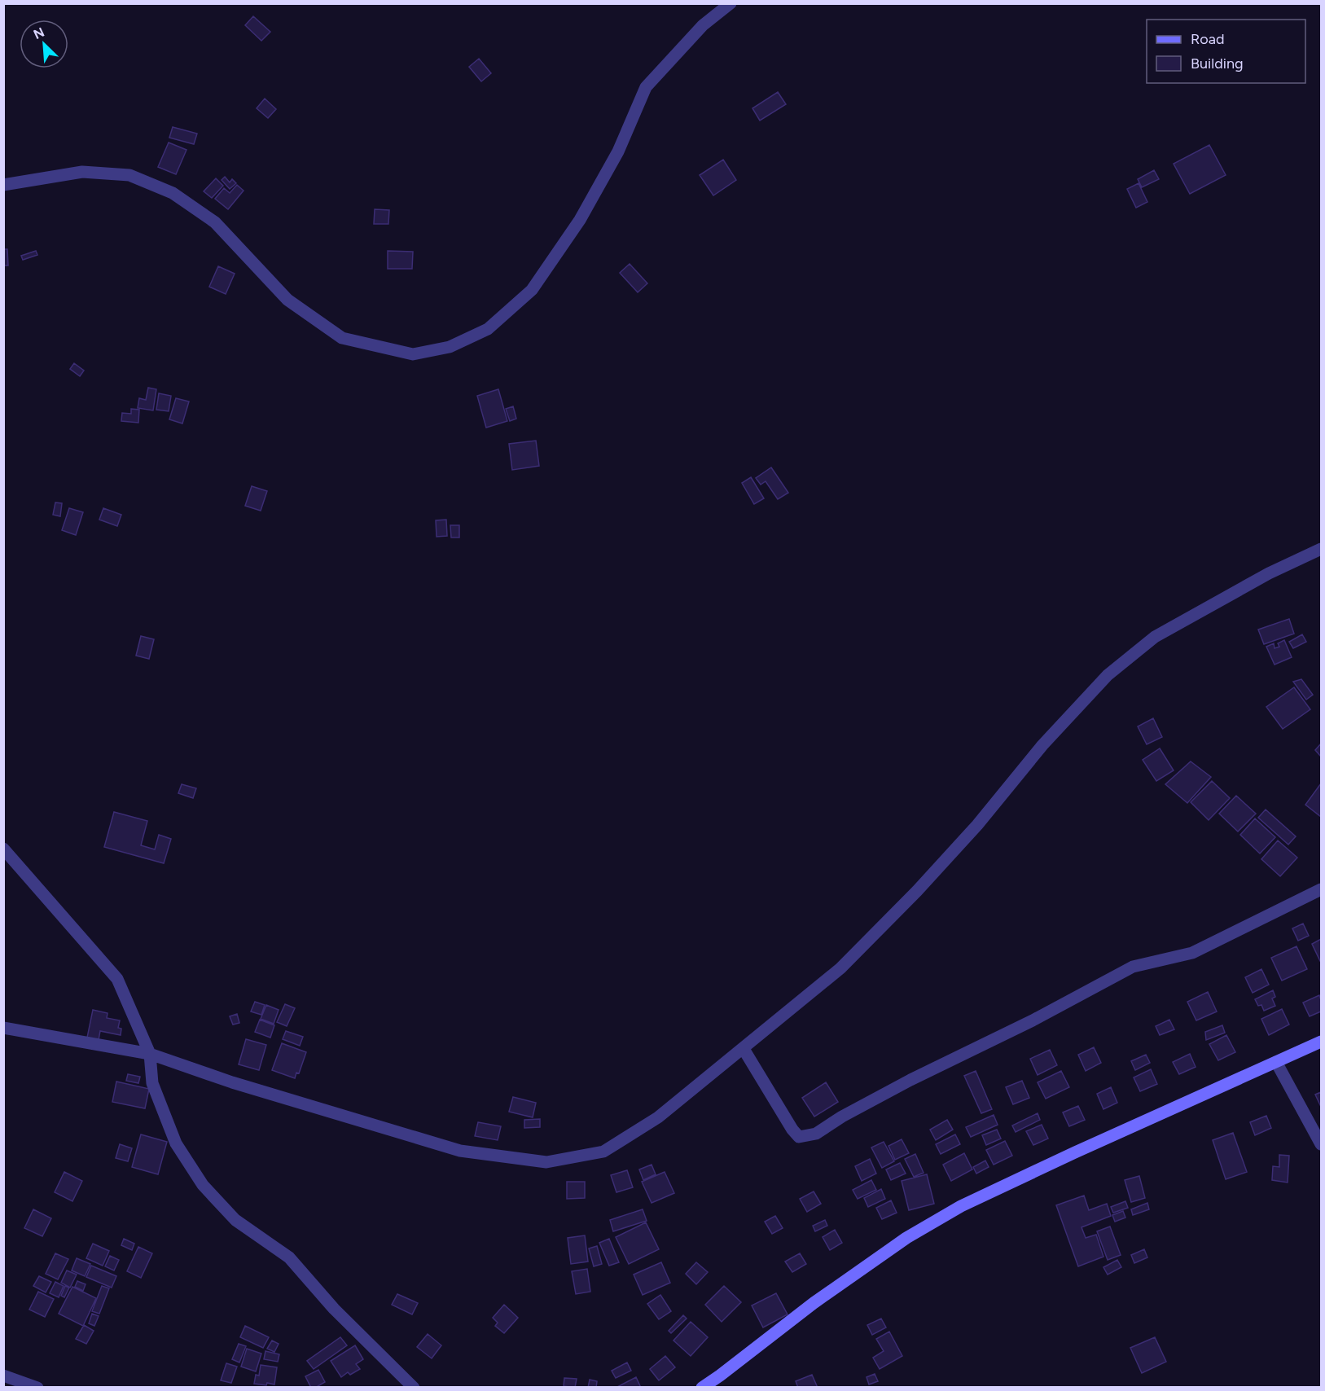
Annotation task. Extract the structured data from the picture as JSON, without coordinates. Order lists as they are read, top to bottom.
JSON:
{
  "legend": ["Road", "Building"],
  "north": "top left"
}
